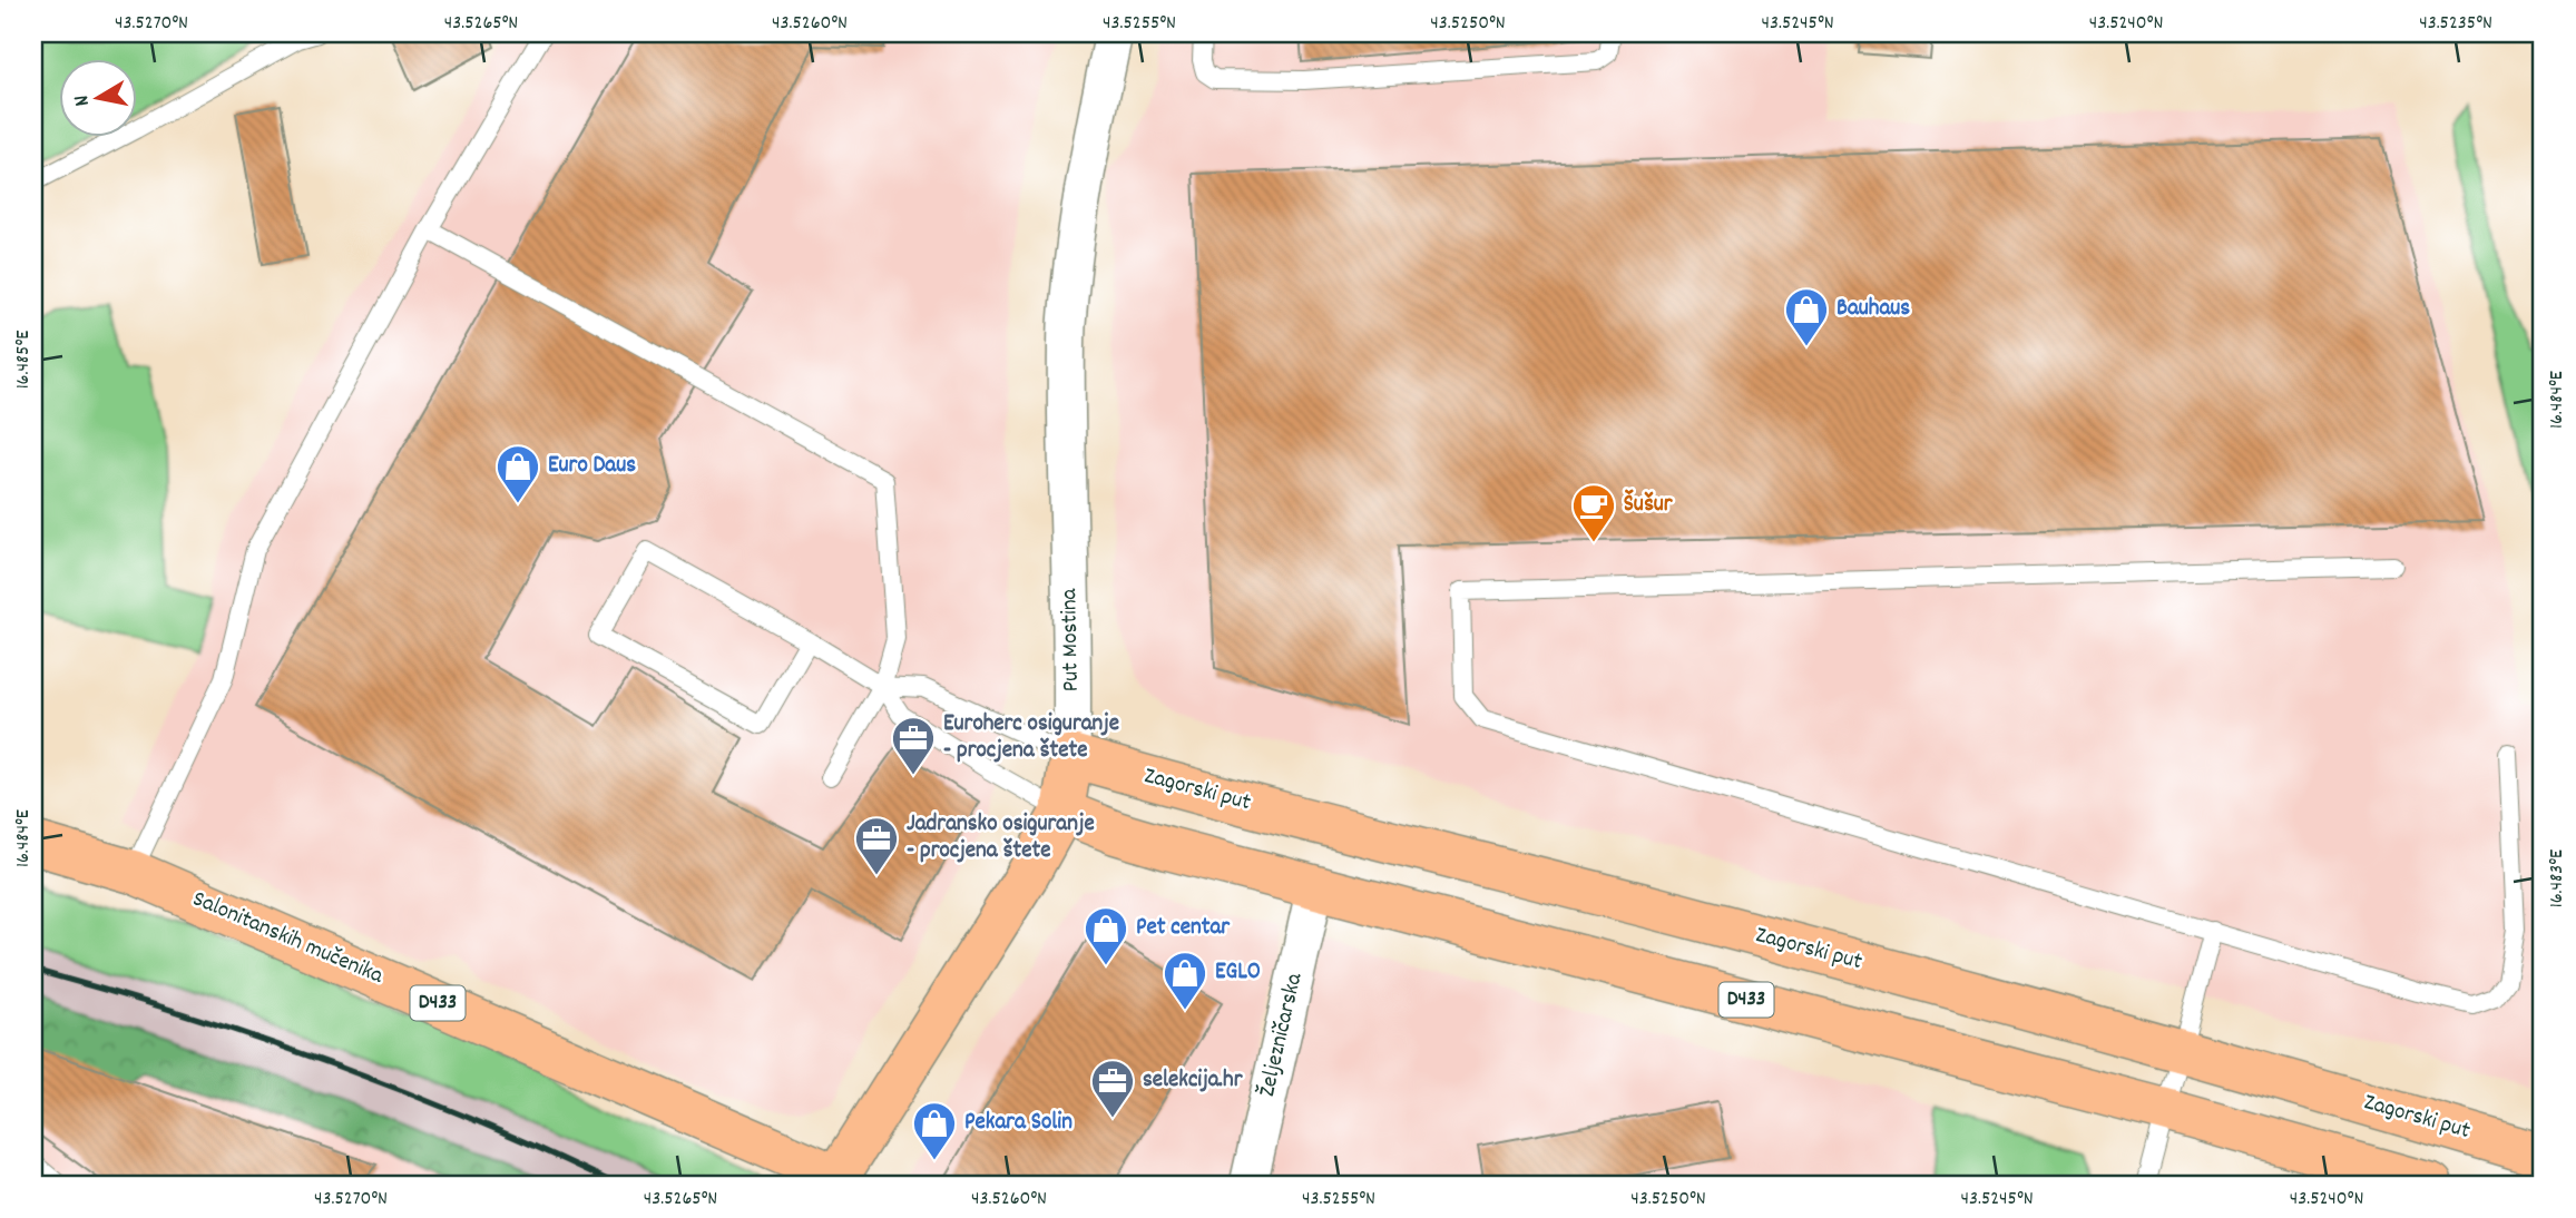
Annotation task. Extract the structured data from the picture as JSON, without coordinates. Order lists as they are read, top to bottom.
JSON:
{
  "streets": {
    "main road": [
      "Put Mostina",
      "Zagorski put",
      "Salonitanskih mučenika",
      "D433"
    ],
    "street": ["Željezničarska"]
  },
  "crossings": [
    ["Put Mostina", "Zagorski put"],
    ["Put Mostina", "Salonitanskih mučenika"],
    ["Put Mostina", "D433"],
    ["D433", "Željezničarska"]
  ],
  "places": {
    "shop": [
      "Bauhaus",
      "Euro Daus",
      "Pet centar",
      "EGLO",
      "Pekara Solin"
    ],
    "cafe": ["Šušur"],
    "office": ["Euroherc osiguranje - procjena štete", "Jadransko osiguranje - procjena štete", "selekcija.hr"]
  },
  "north": "left",
  "coordinates": [
    "43.5270°N",
    "43.5265°N",
    "43.5260°N",
    "43.5255°N",
    "43.5250°N",
    "43.5245°N",
    "43.5240°N",
    "43.5235°N",
    "16.485°E",
    "16.484°E",
    "16.483°E"
  ]
}
